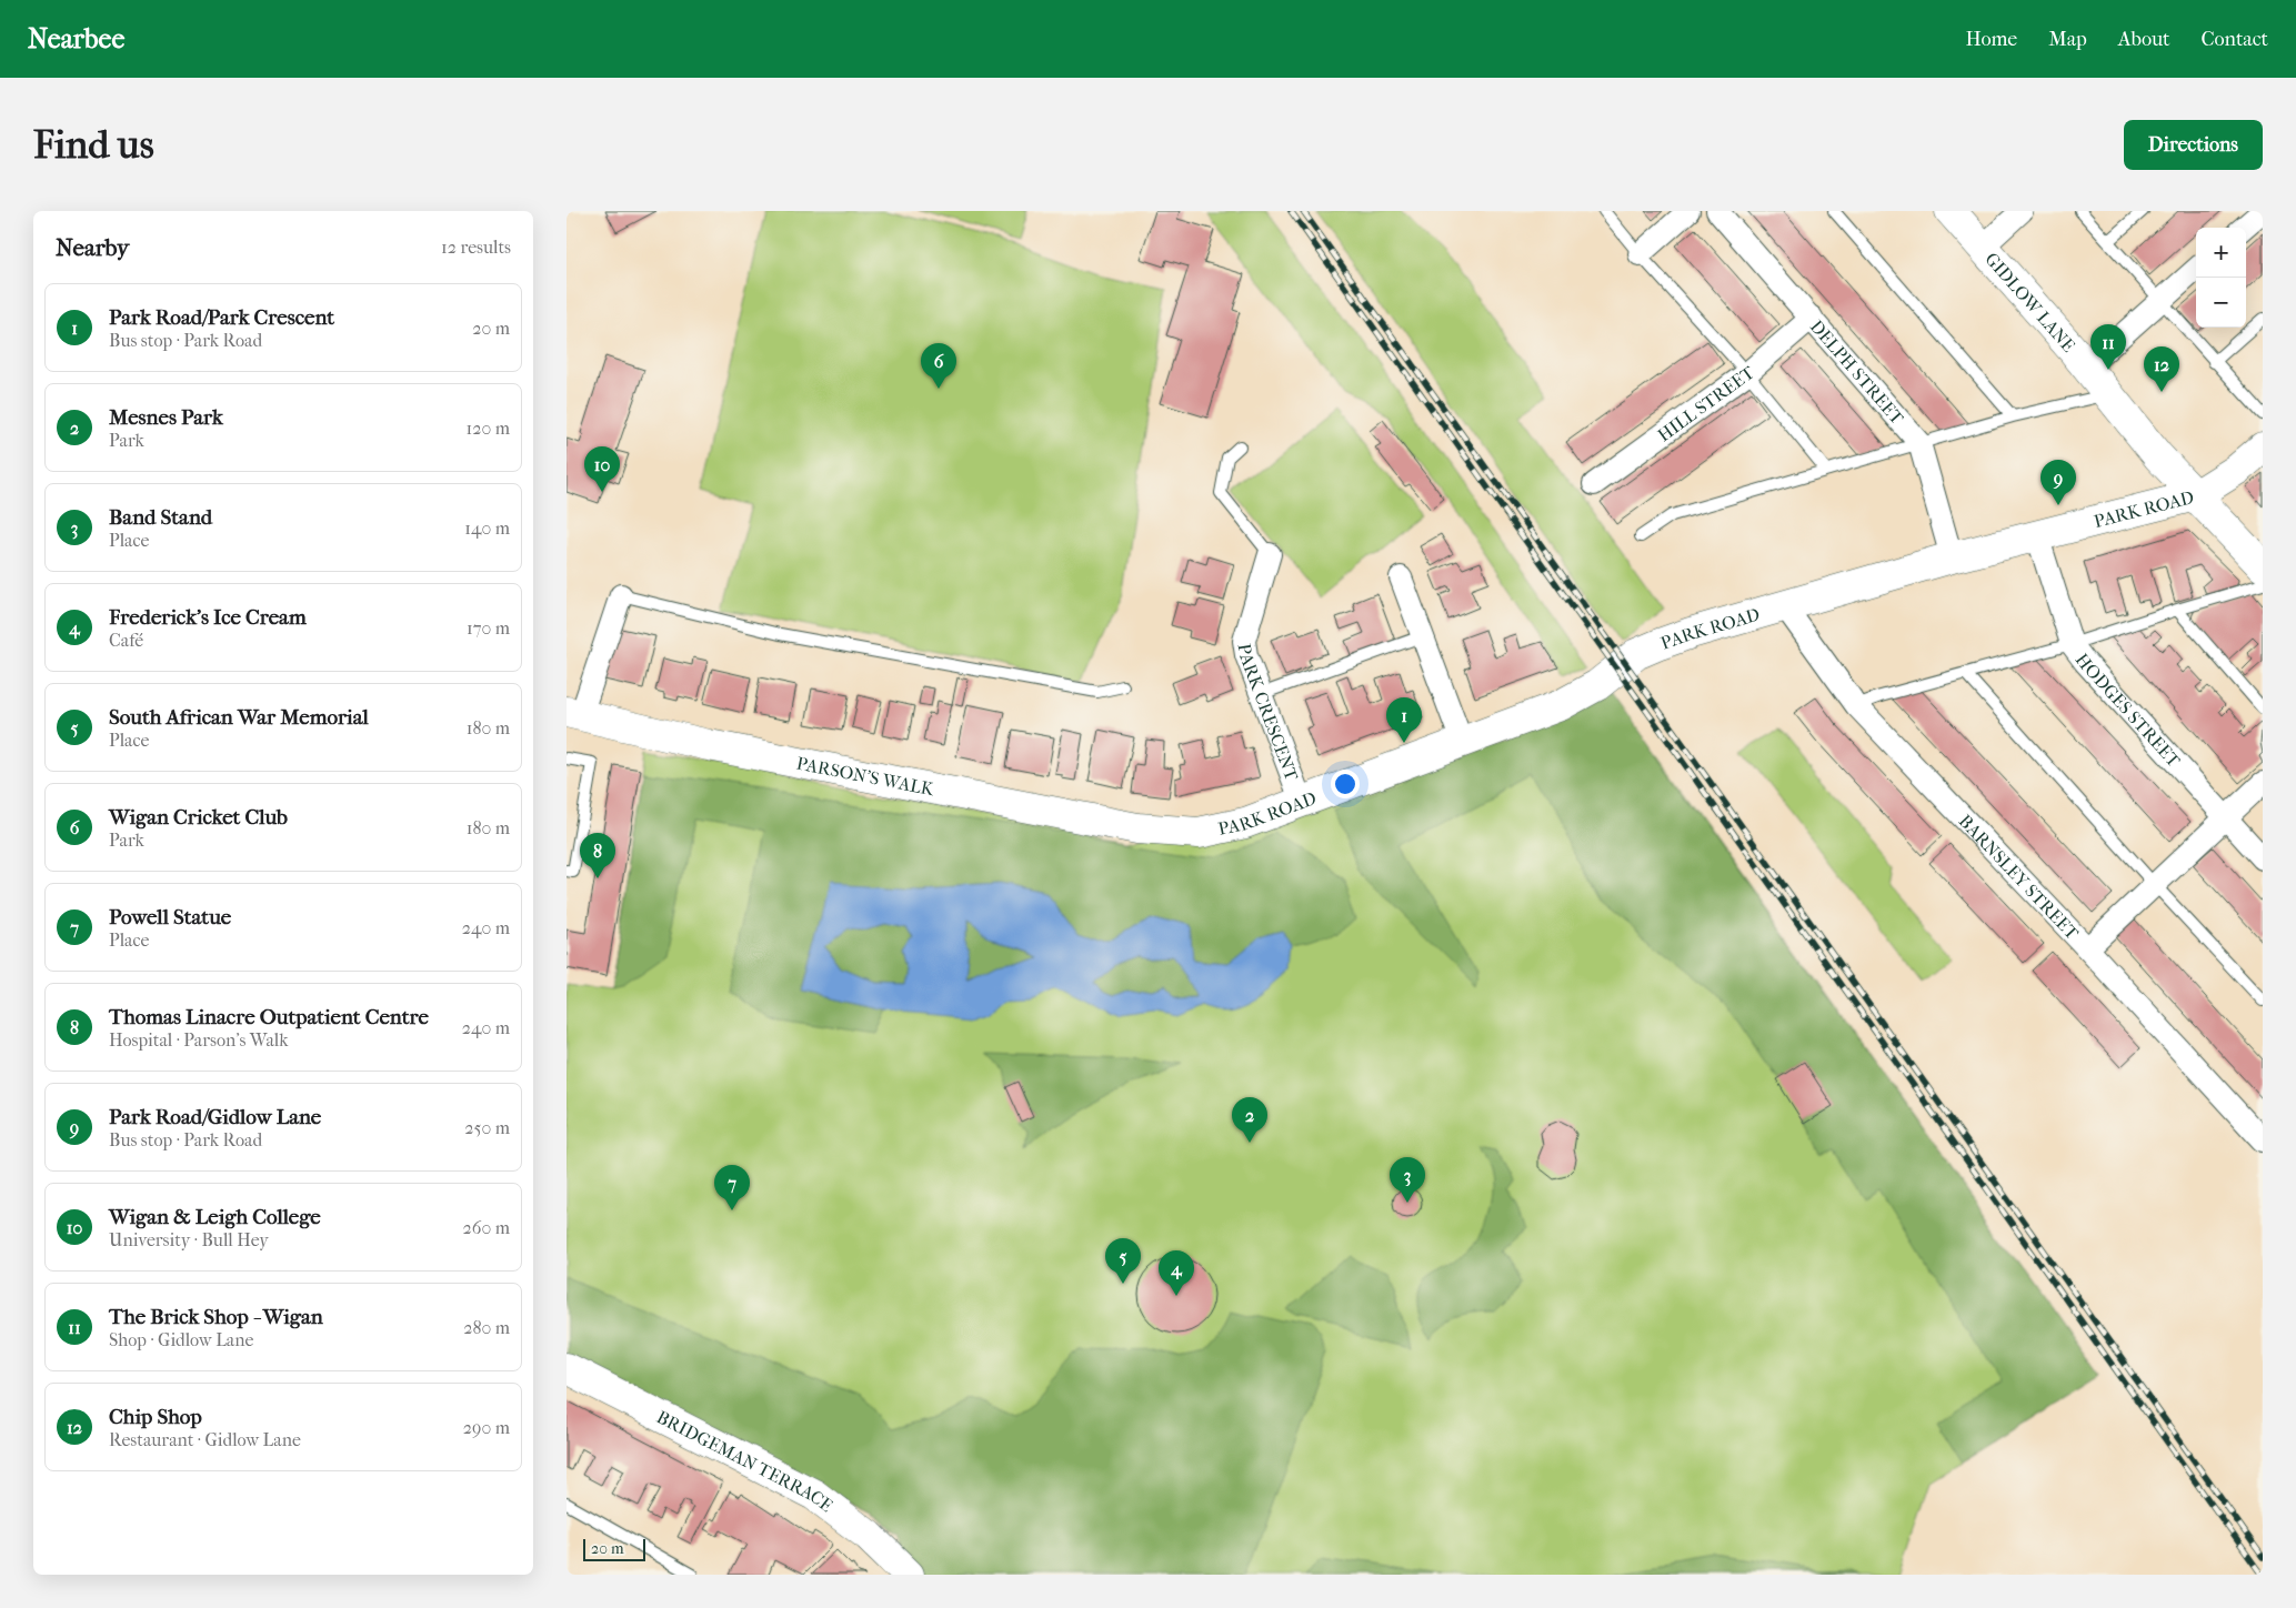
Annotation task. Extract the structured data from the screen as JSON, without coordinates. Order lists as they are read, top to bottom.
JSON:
{
  "streets": {
    "main road": [
      "GIDLOW LANE",
      "PARK ROAD",
      "PARSON'S WALK",
      "BRIDGEMAN TERRACE"
    ],
    "street": [
      "DELPH STREET",
      "HILL STREET",
      "HODGES STREET",
      "PARK CRESCENT",
      "BARNSLEY STREET"
    ]
  },
  "crossings": [
    ["GIDLOW LANE", "PARK ROAD"],
    ["DELPH STREET", "HILL STREET"],
    ["DELPH STREET", "PARK ROAD"],
    ["PARK ROAD", "HODGES STREET"],
    ["PARK ROAD", "PARK CRESCENT"],
    ["PARK ROAD", "PARSON'S WALK"],
    ["PARK ROAD", "BARNSLEY STREET"]
  ],
  "scale_bar": "20 m",
  "page": {
    "header": "Nearbee",
    "nav": [
      "Home",
      "Map",
      "About",
      "Contact"
    ],
    "buttons": "Directions",
    "title": "Find us",
    "heading": ["Nearby", "12 results"],
    "map_buttons": ["+", "−"],
    "list": [
      {
        "mark": "1",
        "name": "Park Road/Park Crescent",
        "note": "Bus stop · Park Road",
        "value": "20 m"
      },
      {
        "mark": "2",
        "name": "Mesnes Park",
        "note": "Park",
        "value": "120 m"
      },
      {
        "mark": "3",
        "name": "Band Stand",
        "note": "Place",
        "value": "140 m"
      },
      {
        "mark": "4",
        "name": "Frederick's Ice Cream",
        "note": "Café",
        "value": "170 m"
      },
      {
        "mark": "5",
        "name": "South African War Memorial",
        "note": "Place",
        "value": "180 m"
      },
      {
        "mark": "6",
        "name": "Wigan Cricket Club",
        "note": "Park",
        "value": "180 m"
      },
      {
        "mark": "7",
        "name": "Powell Statue",
        "note": "Place",
        "value": "240 m"
      },
      {
        "mark": "8",
        "name": "Thomas Linacre Outpatient Centre",
        "note": "Hospital · Parson's Walk",
        "value": "240 m"
      },
      {
        "mark": "9",
        "name": "Park Road/Gidlow Lane",
        "note": "Bus stop · Park Road",
        "value": "250 m"
      },
      {
        "mark": "10",
        "name": "Wigan & Leigh College",
        "note": "University · Bull Hey",
        "value": "260 m"
      },
      {
        "mark": "11",
        "name": "The Brick Shop - Wigan",
        "note": "Shop · Gidlow Lane",
        "value": "280 m"
      },
      {
        "mark": "12",
        "name": "Chip Shop",
        "note": "Restaurant · Gidlow Lane",
        "value": "290 m"
      }
    ],
    "pins": [
      "11",
      "6",
      "12",
      "10",
      "9",
      "1",
      "8",
      "2",
      "3",
      "7",
      "5",
      "4"
    ],
    "scale": "20 m"
  }
}
